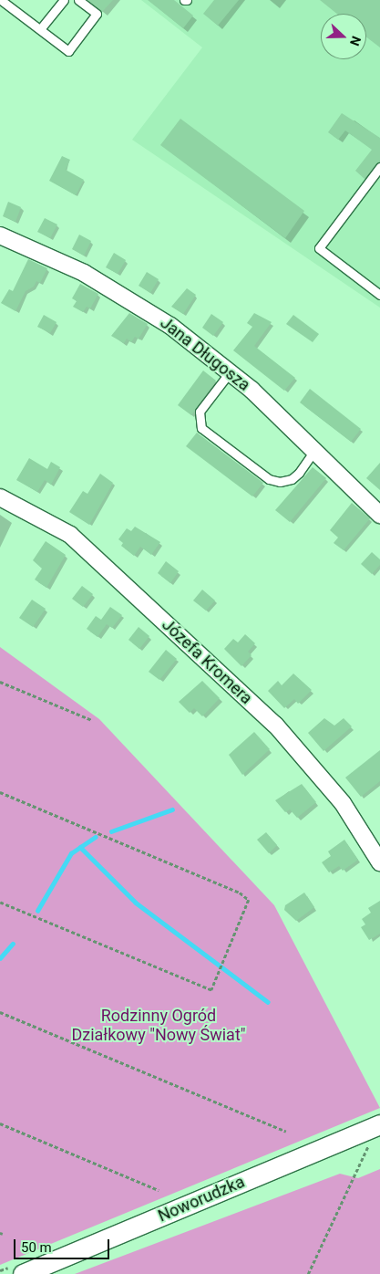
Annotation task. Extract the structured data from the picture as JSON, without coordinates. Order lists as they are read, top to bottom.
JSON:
{
  "streets": {
    "street": ["Jana Długosza", "Józefa Kromera", "Noworudzka"]
  },
  "parks": ["Rodzinny Ogród Działkowy \"Nowy Świat\""],
  "scale_bar": "50 m",
  "north": "right"
}
